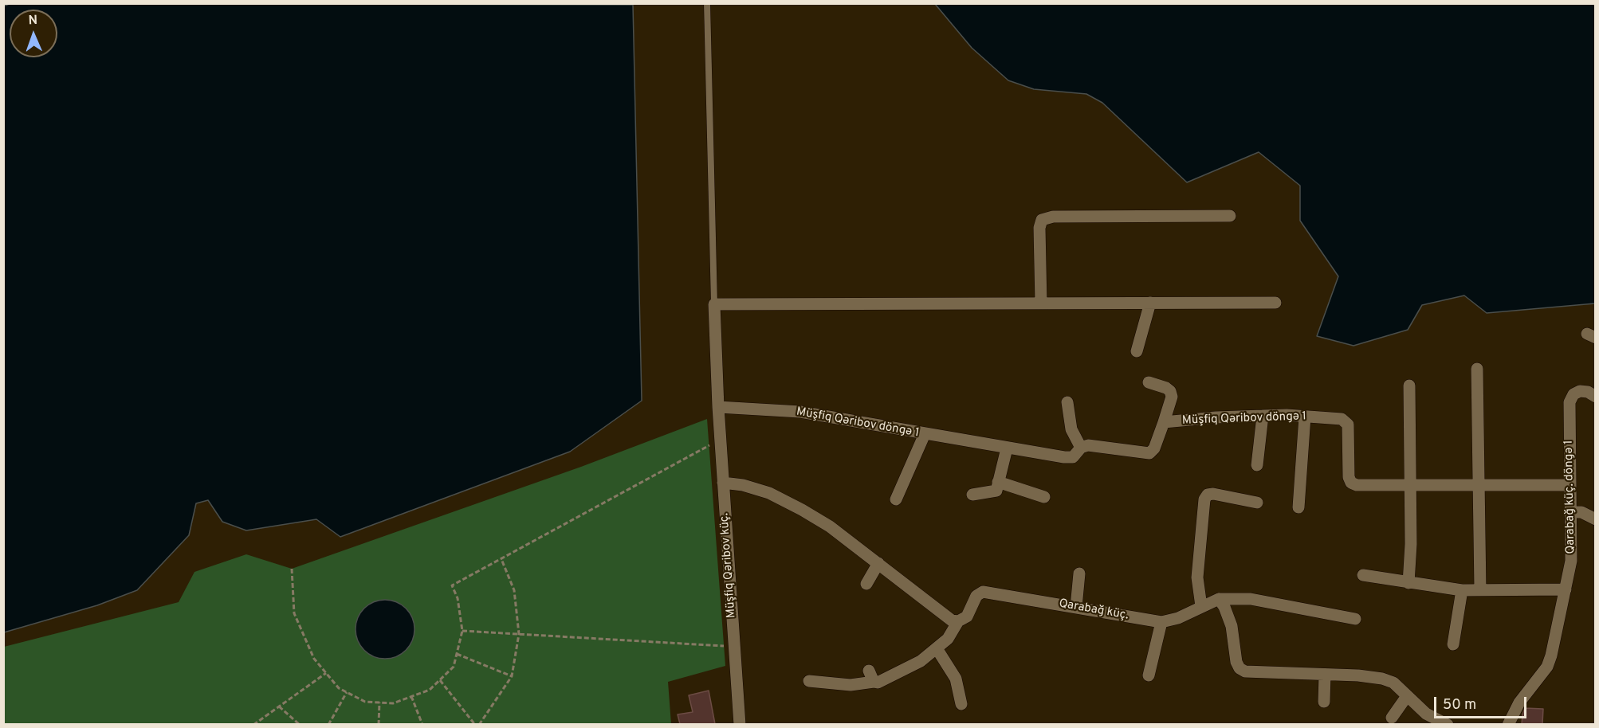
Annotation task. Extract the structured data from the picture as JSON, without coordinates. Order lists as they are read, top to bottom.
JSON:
{
  "streets": {
    "street": [
      "Müşfiq Qəribov döngə 1",
      "Qarabağ küç. döngə 1",
      "Müşfiq Qəribov küç.",
      "Qarabağ küç."
    ]
  },
  "crossings": [
    ["Müşfiq Qəribov döngə 1", "Qarabağ küç. döngə 1"],
    ["Müşfiq Qəribov döngə 1", "Müşfiq Qəribov küç."]
  ],
  "scale_bar": "50 m",
  "north": "top"
}
